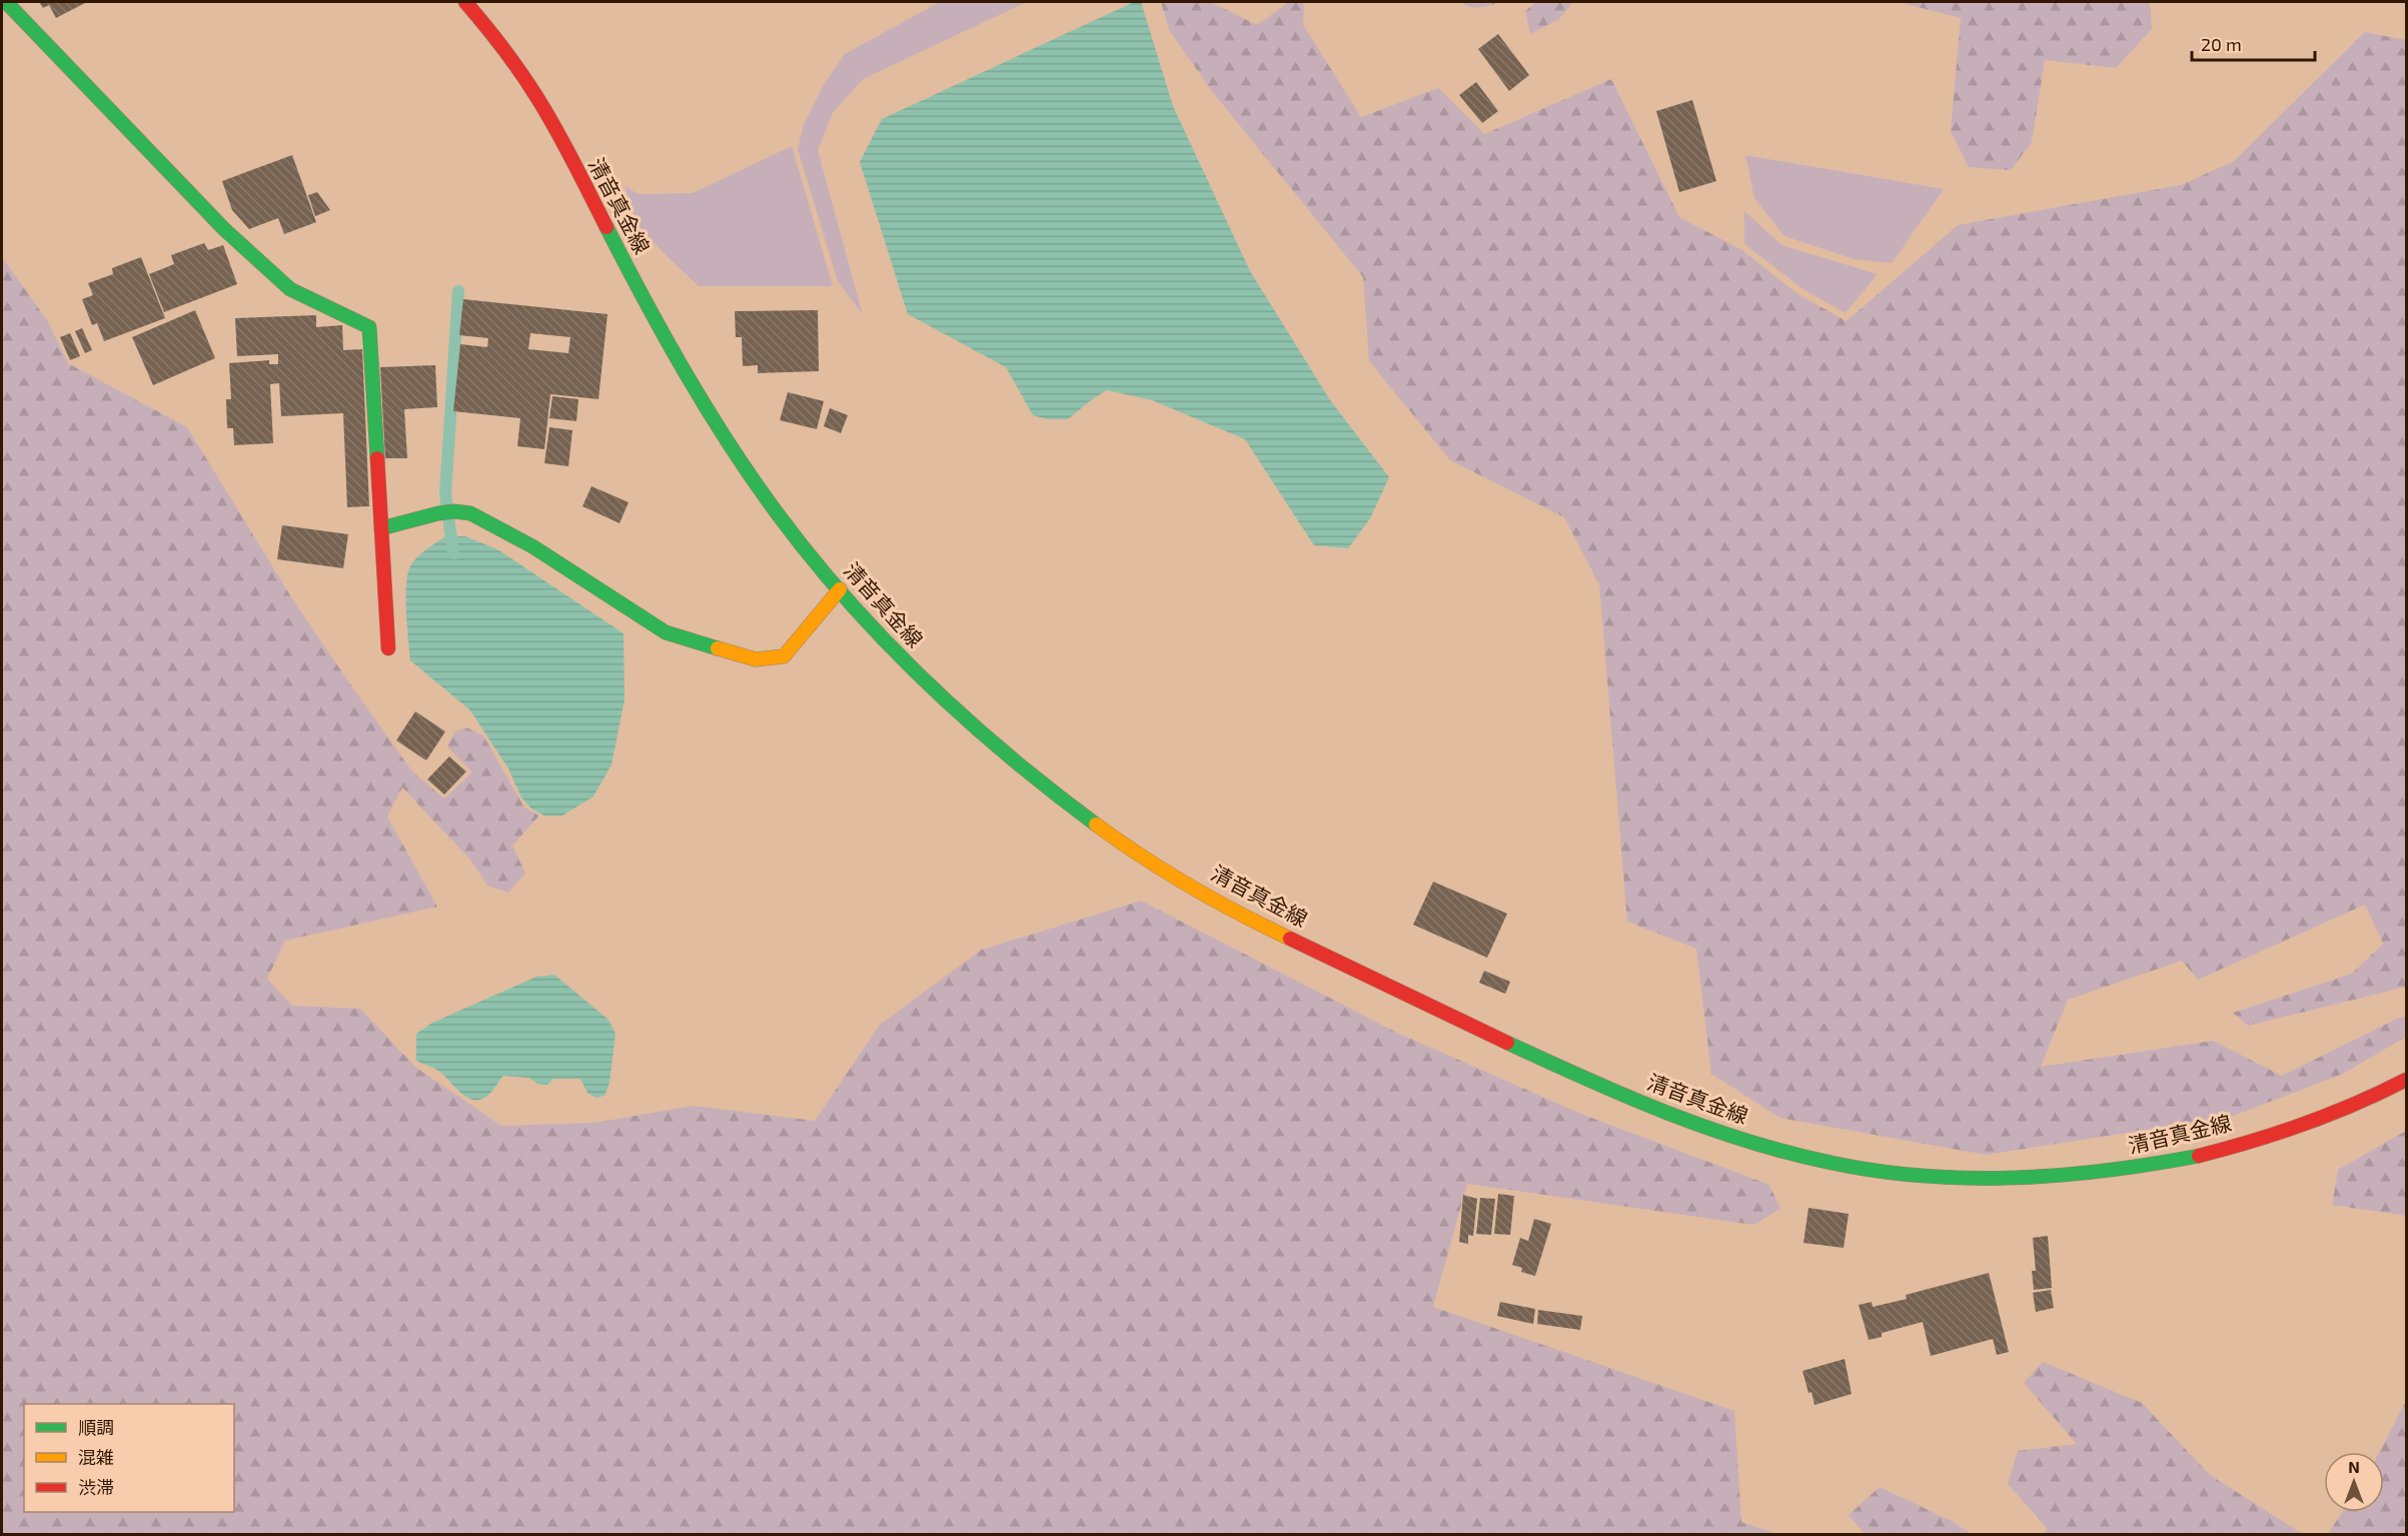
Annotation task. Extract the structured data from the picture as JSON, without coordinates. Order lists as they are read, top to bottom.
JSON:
{
  "streets": {
    "main road": ["清音真金線"]
  },
  "legend": ["順調", "混雑", "渋滞"],
  "scale_bar": "20 m",
  "north": "top"
}
